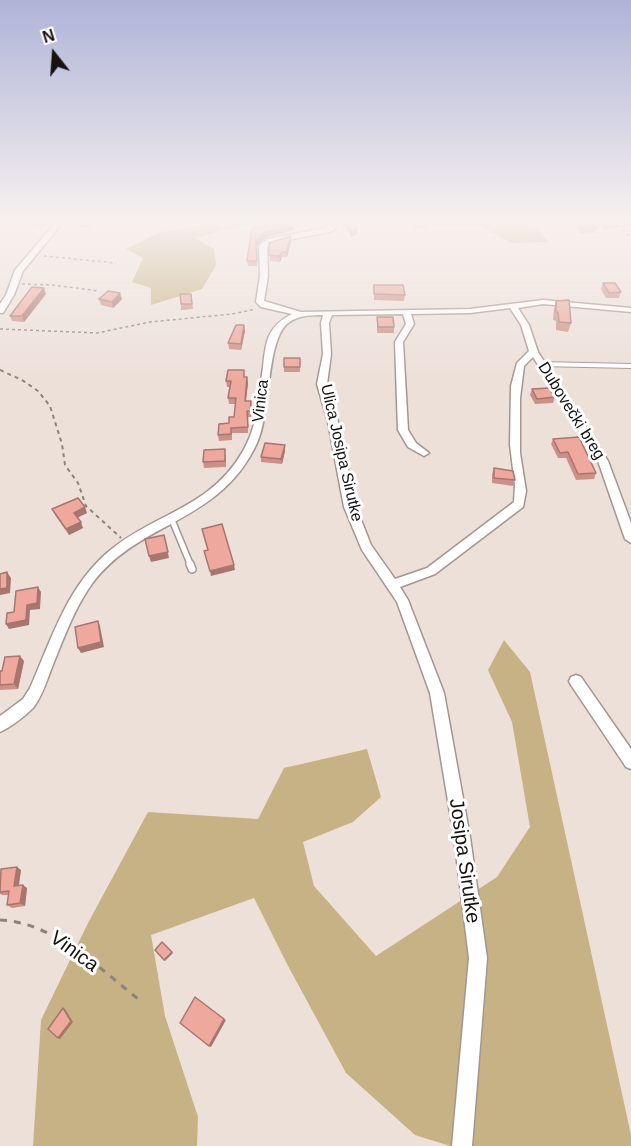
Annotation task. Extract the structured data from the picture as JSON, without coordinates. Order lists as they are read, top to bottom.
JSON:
{
  "streets": {
    "street": [
      "Vinica",
      "Dubovečki breg",
      "Ulica Josipa Sirutke",
      "Josipa Sirutke"
    ]
  },
  "crossings": [
    ["Dubovečki breg", "Ulica Josipa Sirutke"],
    ["Dubovečki breg", "Josipa Sirutke"],
    ["Ulica Josipa Sirutke", "Josipa Sirutke"]
  ],
  "north": "top"
}
